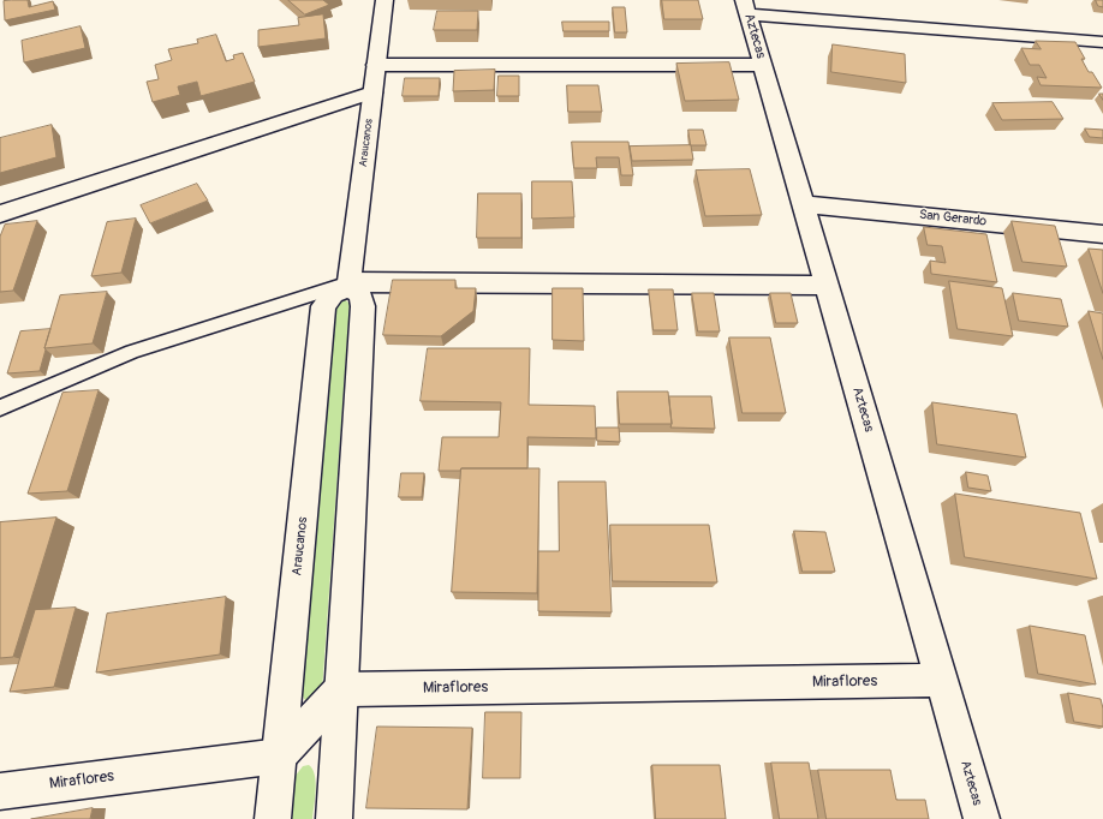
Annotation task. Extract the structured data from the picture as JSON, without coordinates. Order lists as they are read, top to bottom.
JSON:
{
  "streets": {
    "street": [
      "Aztecas",
      "Araucanos",
      "San Gerardo",
      "Miraflores"
    ]
  },
  "crossings": [
    ["Aztecas", "San Gerardo"],
    ["Aztecas", "Miraflores"],
    ["Araucanos", "Miraflores"]
  ]
}
